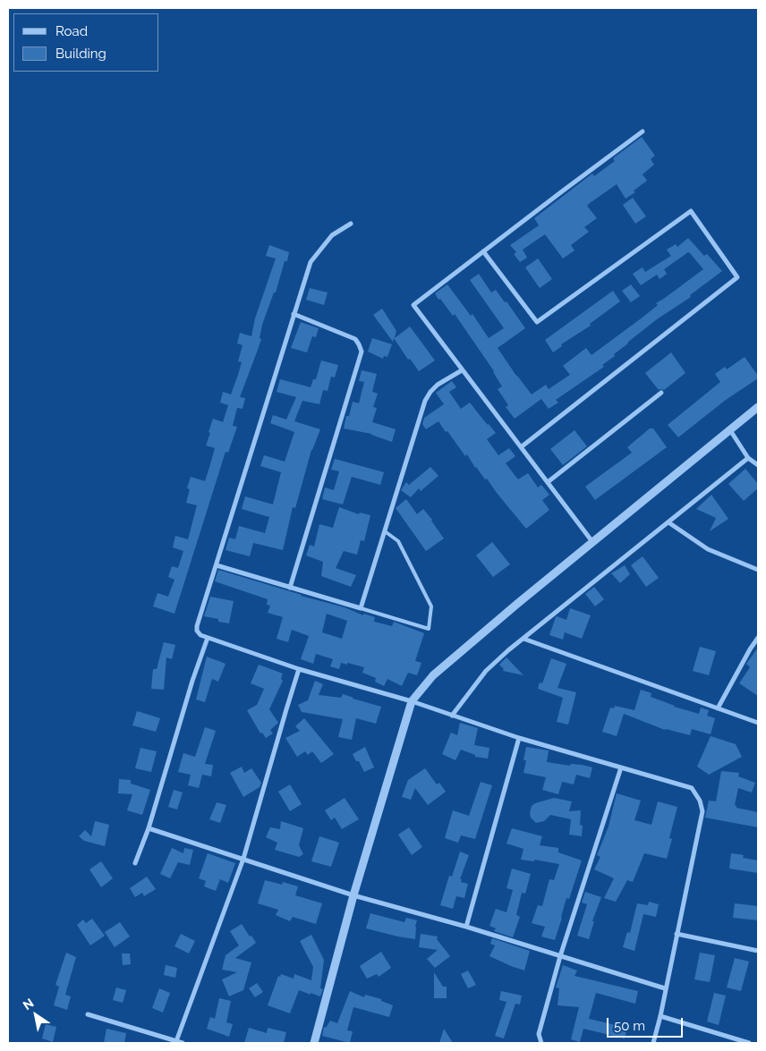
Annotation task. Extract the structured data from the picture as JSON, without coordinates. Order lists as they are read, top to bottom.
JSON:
{
  "legend": ["Road", "Building"],
  "scale_bar": "50 m",
  "north": "top left"
}
